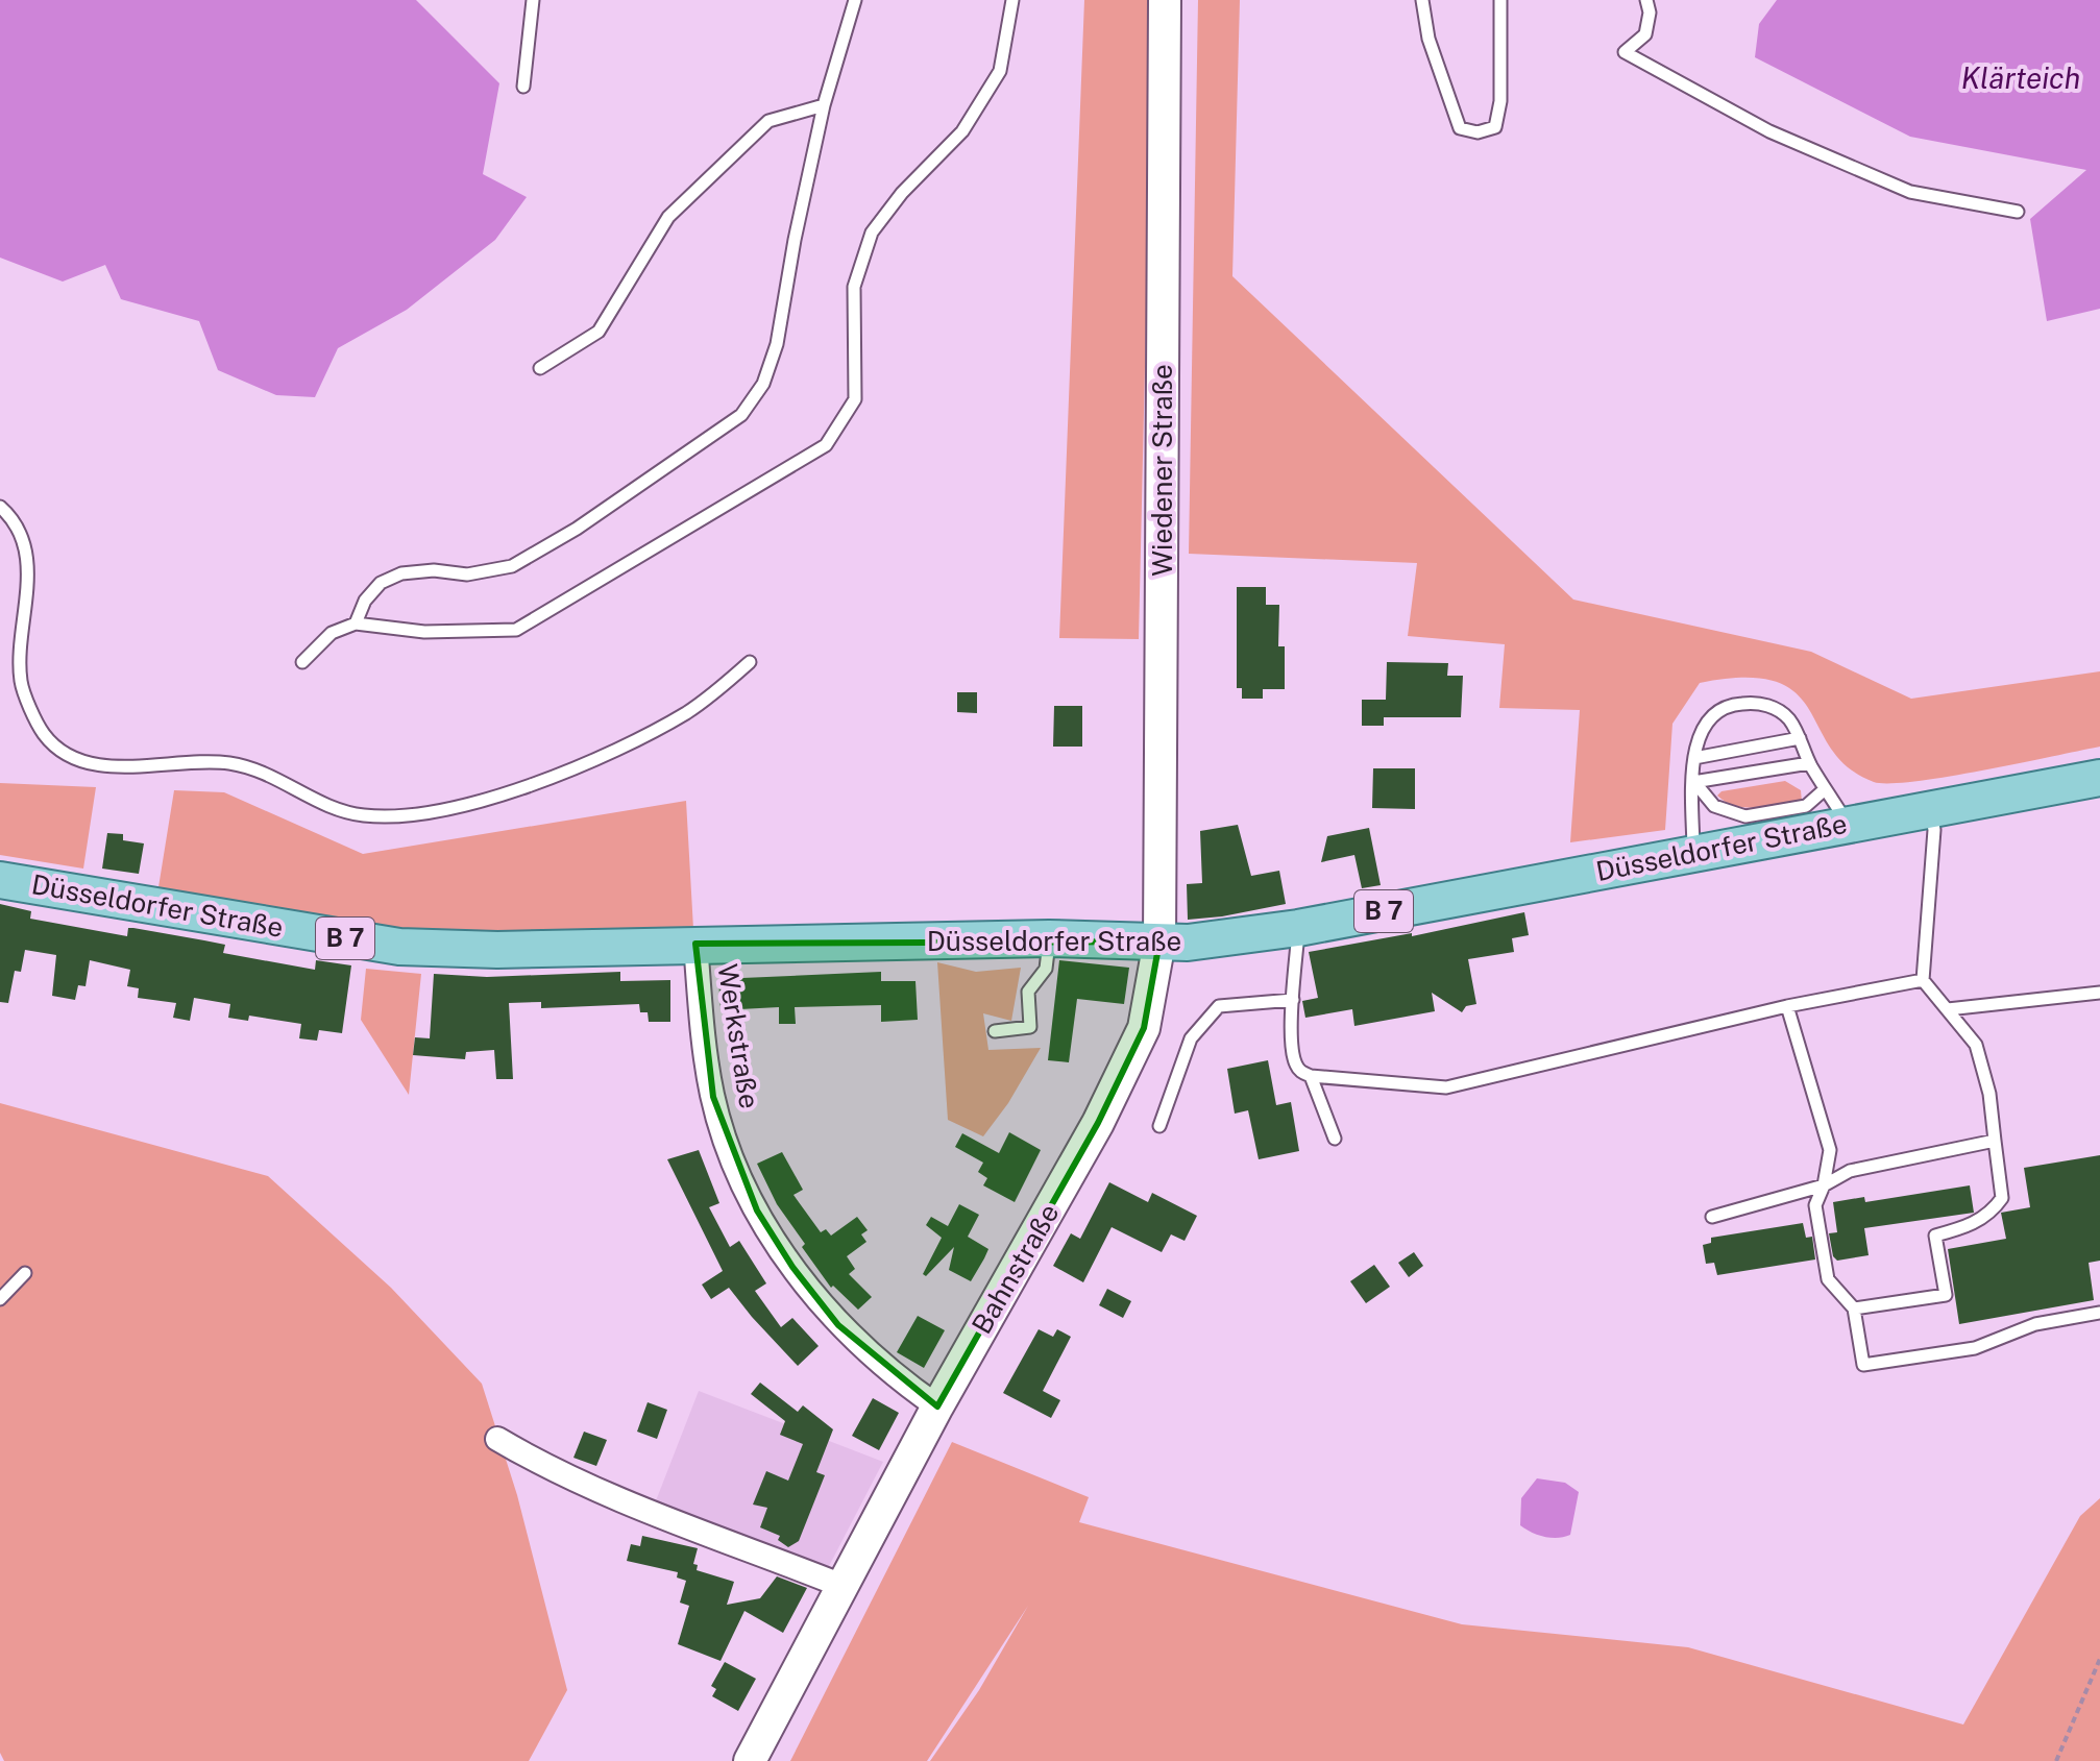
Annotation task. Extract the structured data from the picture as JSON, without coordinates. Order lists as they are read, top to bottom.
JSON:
{
  "streets": {
    "main road": [
      "Wiedener Straße",
      "Düsseldorfer Straße",
      "B 7",
      "Bahnstraße"
    ],
    "street": ["Werkstraße"]
  },
  "crossings": [
    ["Wiedener Straße", "Düsseldorfer Straße"],
    ["Wiedener Straße", "Bahnstraße"],
    ["Düsseldorfer Straße", "Werkstraße"],
    ["Düsseldorfer Straße", "Bahnstraße"],
    ["Werkstraße", "Bahnstraße"]
  ],
  "water": ["Klärteich"]
}
